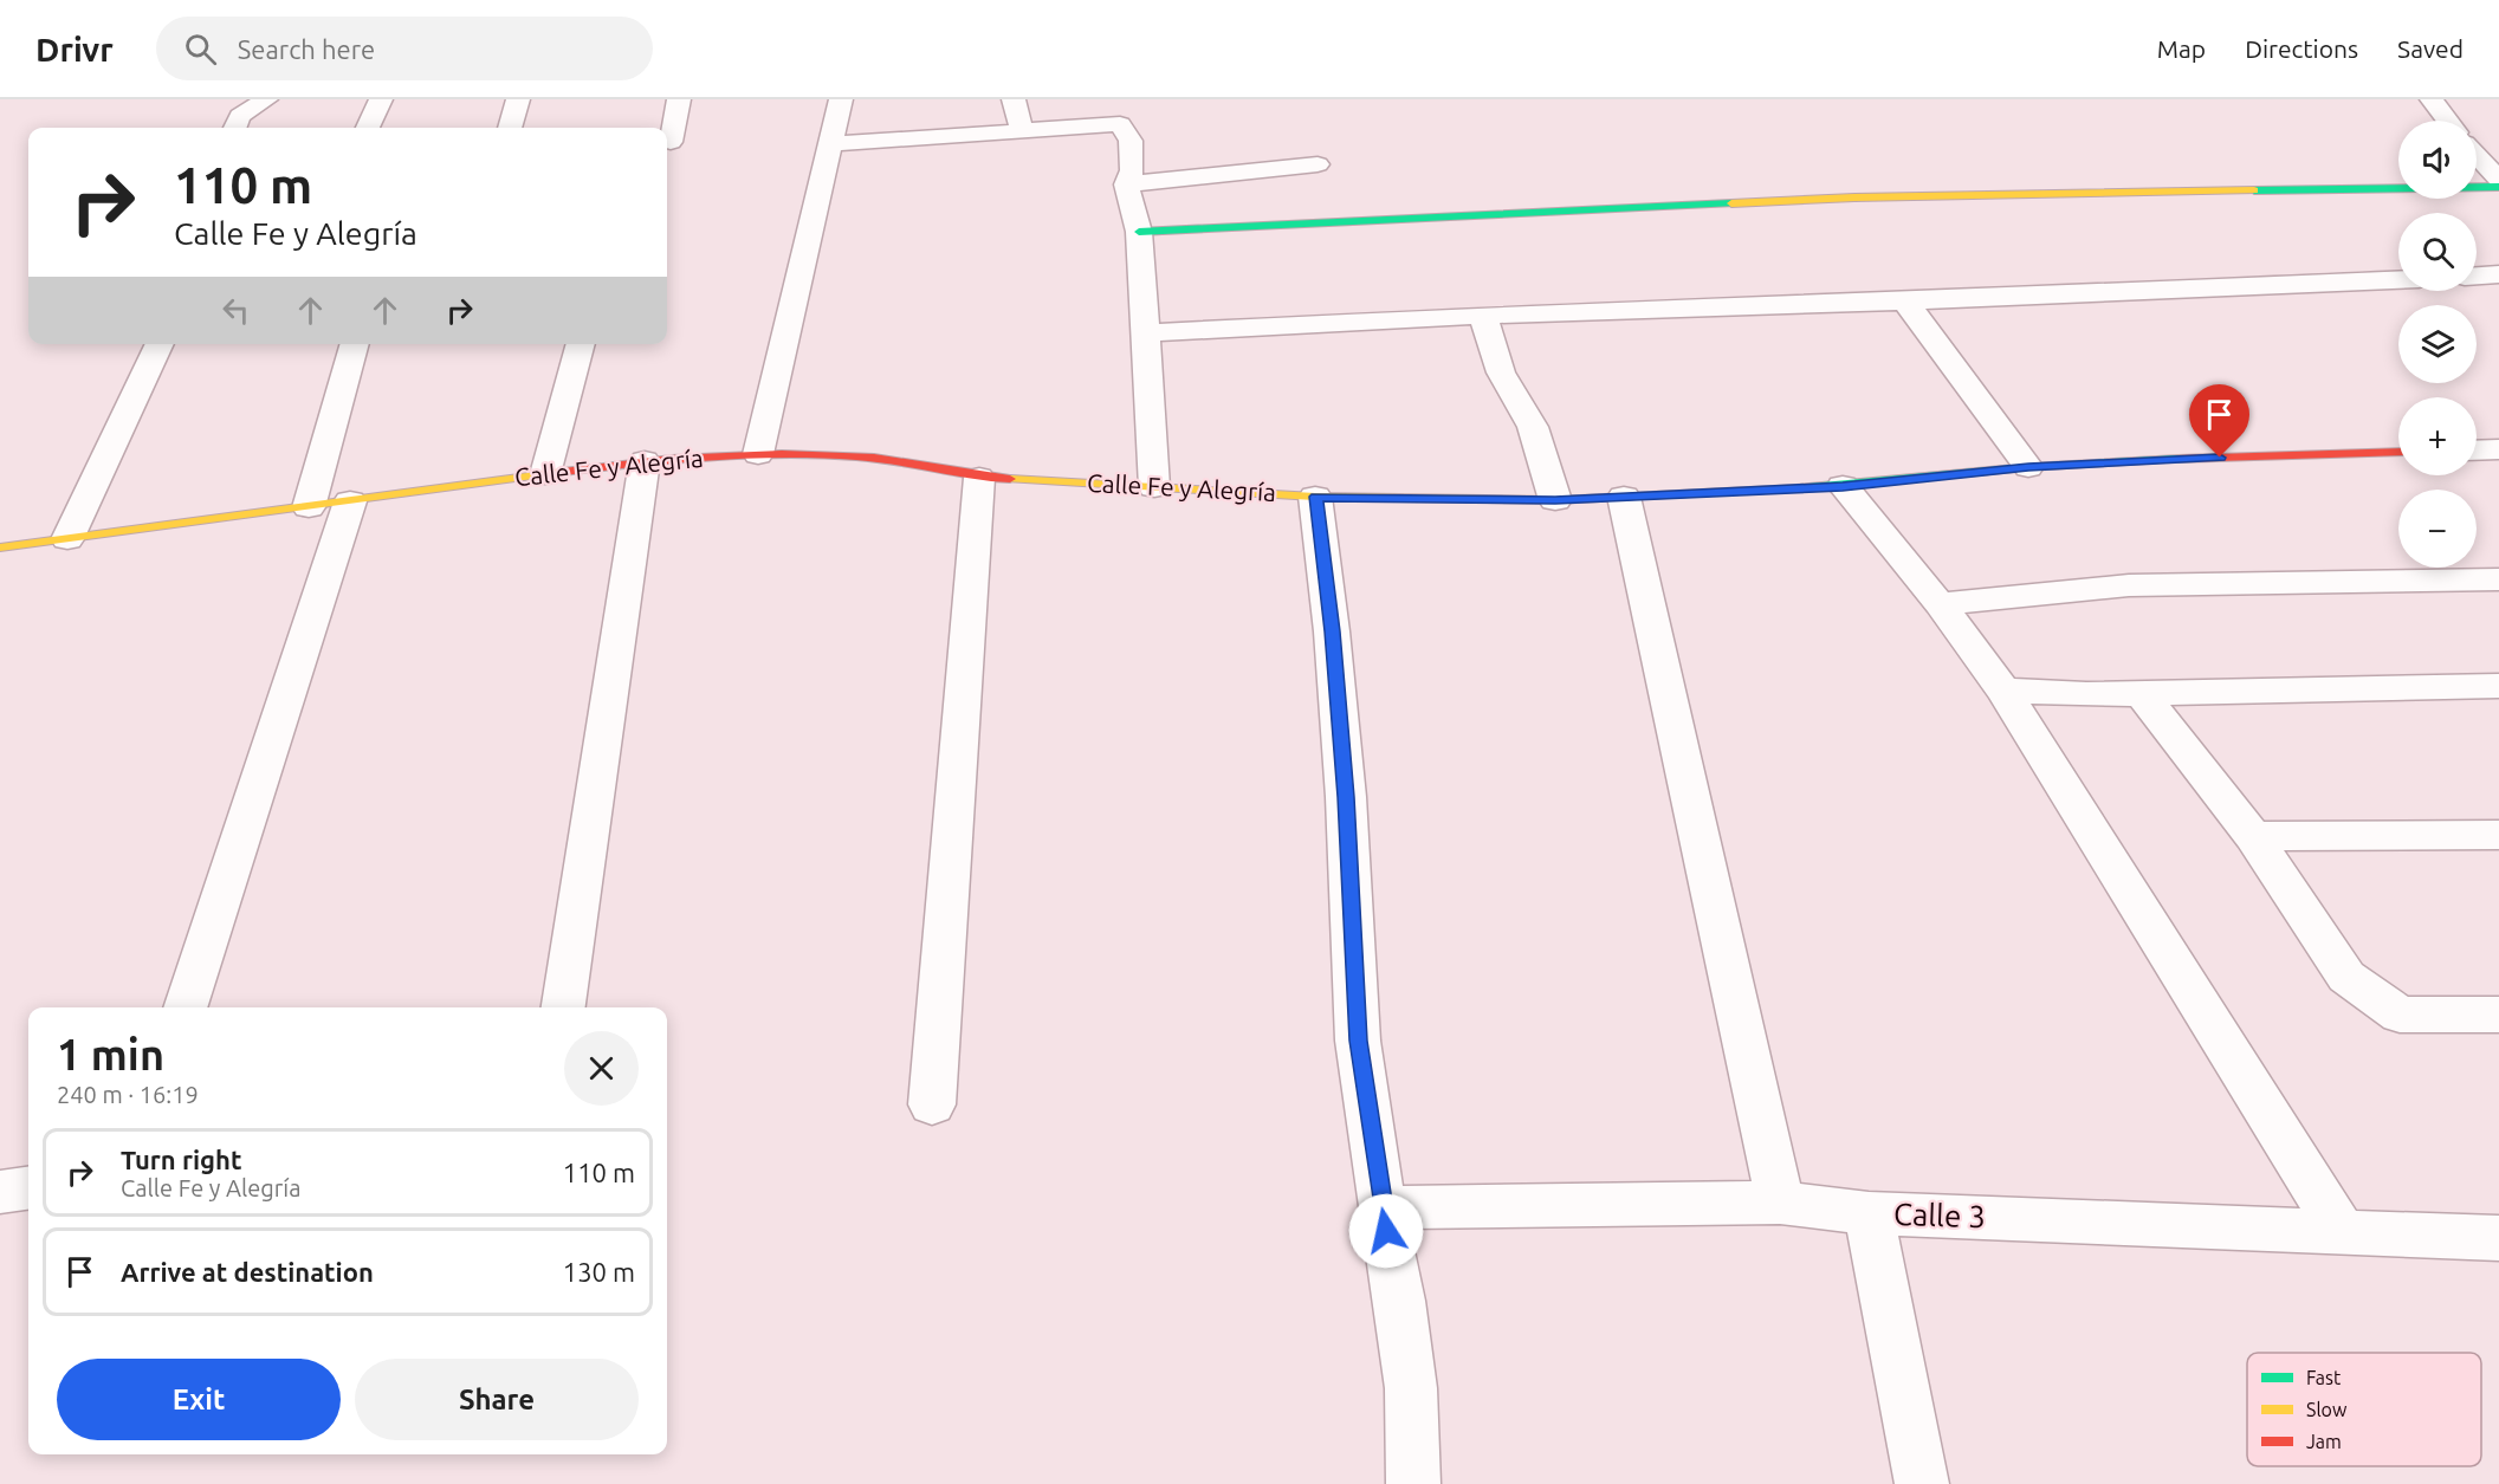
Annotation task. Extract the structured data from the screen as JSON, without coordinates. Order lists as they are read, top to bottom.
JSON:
{
  "streets": {
    "street": ["Calle Fe y Alegría", "Calle 3"]
  },
  "legend": ["Fast", "Slow", "Jam"],
  "page": {
    "header": "Drivr",
    "search": "Search here",
    "nav": ["Map", "Directions", "Saved"],
    "map_buttons": ["+", "−"],
    "turn": ["110 m", "Calle Fe y Alegría"],
    "heading": ["1 min", "240 m · 16:19"],
    "list": [
      {
        "name": "Turn right",
        "note": "Calle Fe y Alegría",
        "value": "110 m"
      },
      {
        "name": "Arrive at destination",
        "value": "130 m"
      }
    ],
    "buttons": ["Exit", "Share"]
  }
}
